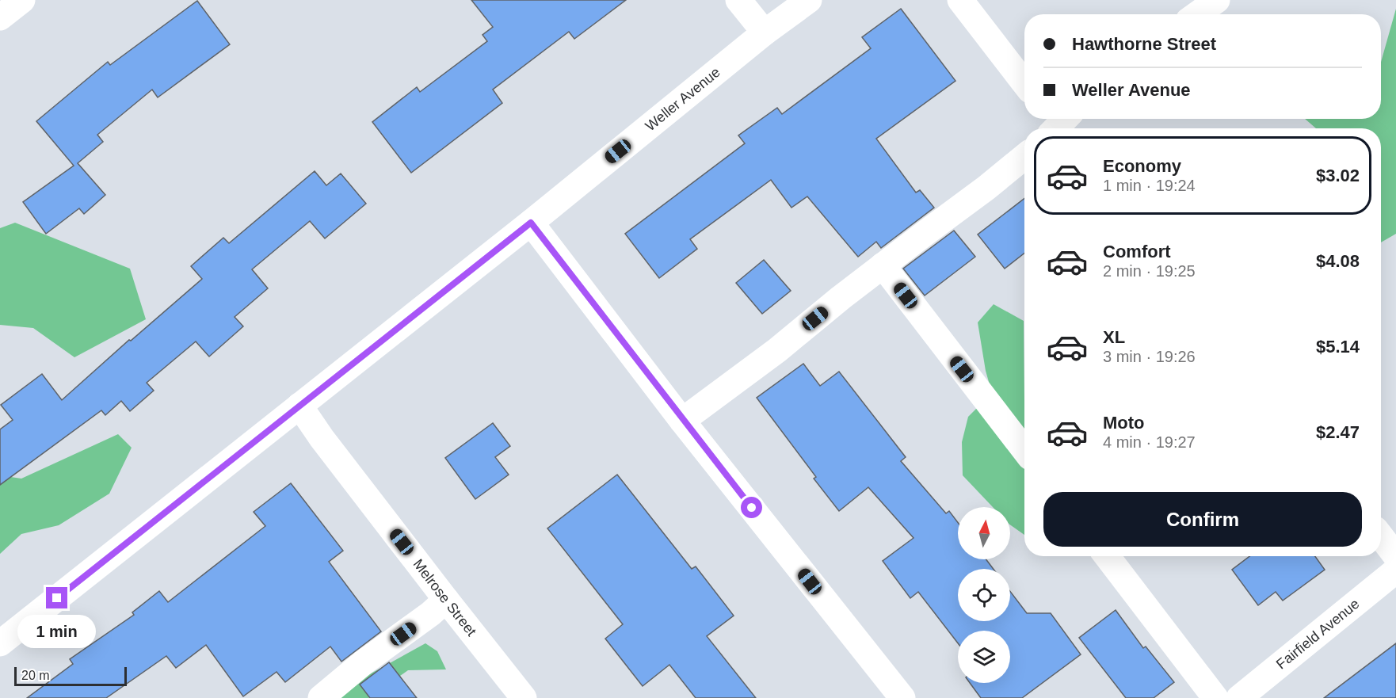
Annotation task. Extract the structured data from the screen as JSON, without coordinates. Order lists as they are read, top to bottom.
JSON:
{
  "streets": {
    "street": ["Weller Avenue", "Melrose Street", "Fairfield Avenue"]
  },
  "crossings": [
    ["Weller Avenue", "Melrose Street"]
  ],
  "scale_bar": "20 m",
  "north": "top",
  "page": {
    "banner": ["Hawthorne Street", "Weller Avenue"],
    "list": [
      {
        "name": "Economy",
        "note": "1 min · 19:24",
        "value": "$3.02"
      },
      {
        "name": "Comfort",
        "note": "2 min · 19:25",
        "value": "$4.08"
      },
      {
        "name": "XL",
        "note": "3 min · 19:26",
        "value": "$5.14"
      },
      {
        "name": "Moto",
        "note": "4 min · 19:27",
        "value": "$2.47"
      }
    ],
    "buttons": "Confirm",
    "bubble": "1 min",
    "scale": "20 m"
  }
}
